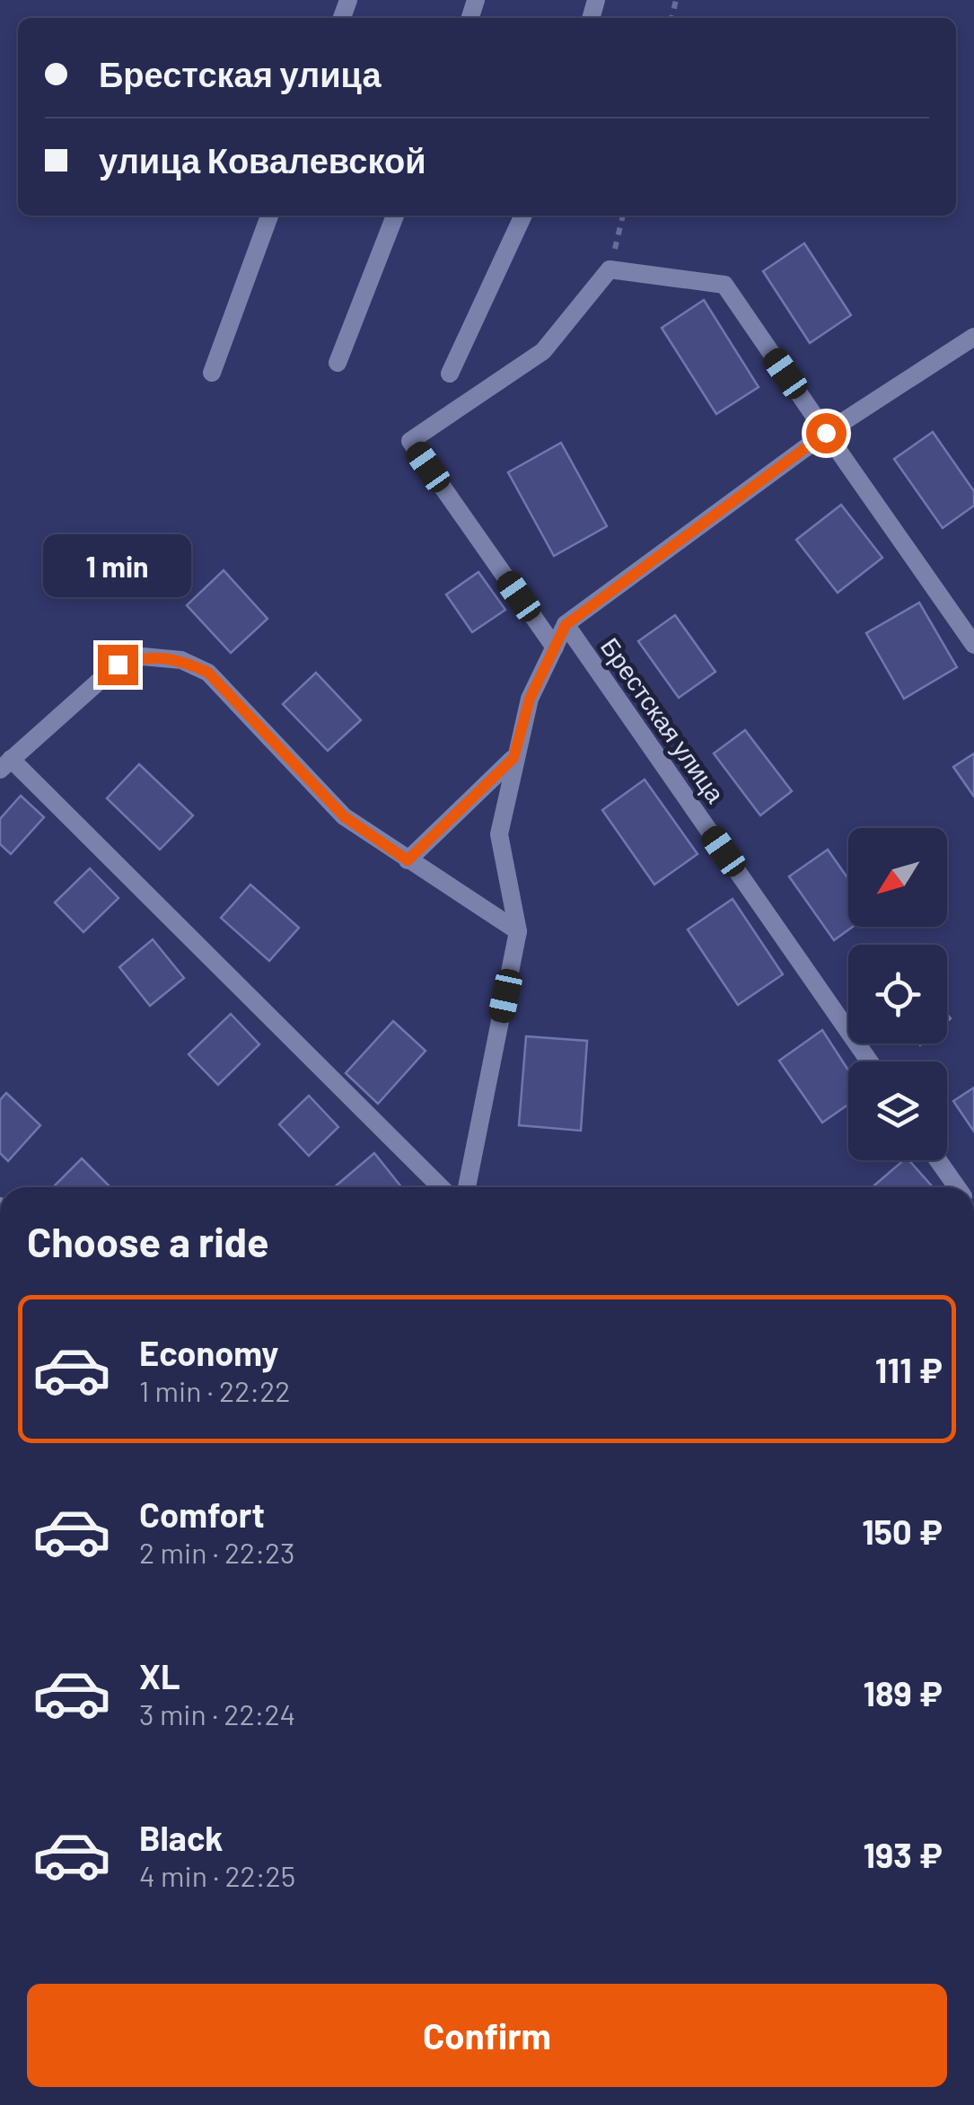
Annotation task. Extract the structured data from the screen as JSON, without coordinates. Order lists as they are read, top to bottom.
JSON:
{
  "streets": {
    "street": ["Брестская улица"]
  },
  "north": "bottom left",
  "page": {
    "banner": ["Брестская улица", "улица Ковалевской"],
    "bubble": "1 min",
    "heading": "Choose a ride",
    "list": [
      {
        "name": "Economy",
        "note": "1 min · 22:22",
        "value": "111 ₽"
      },
      {
        "name": "Comfort",
        "note": "2 min · 22:23",
        "value": "150 ₽"
      },
      {
        "name": "XL",
        "note": "3 min · 22:24",
        "value": "189 ₽"
      },
      {
        "name": "Black",
        "note": "4 min · 22:25",
        "value": "193 ₽"
      }
    ],
    "buttons": "Confirm"
  }
}
